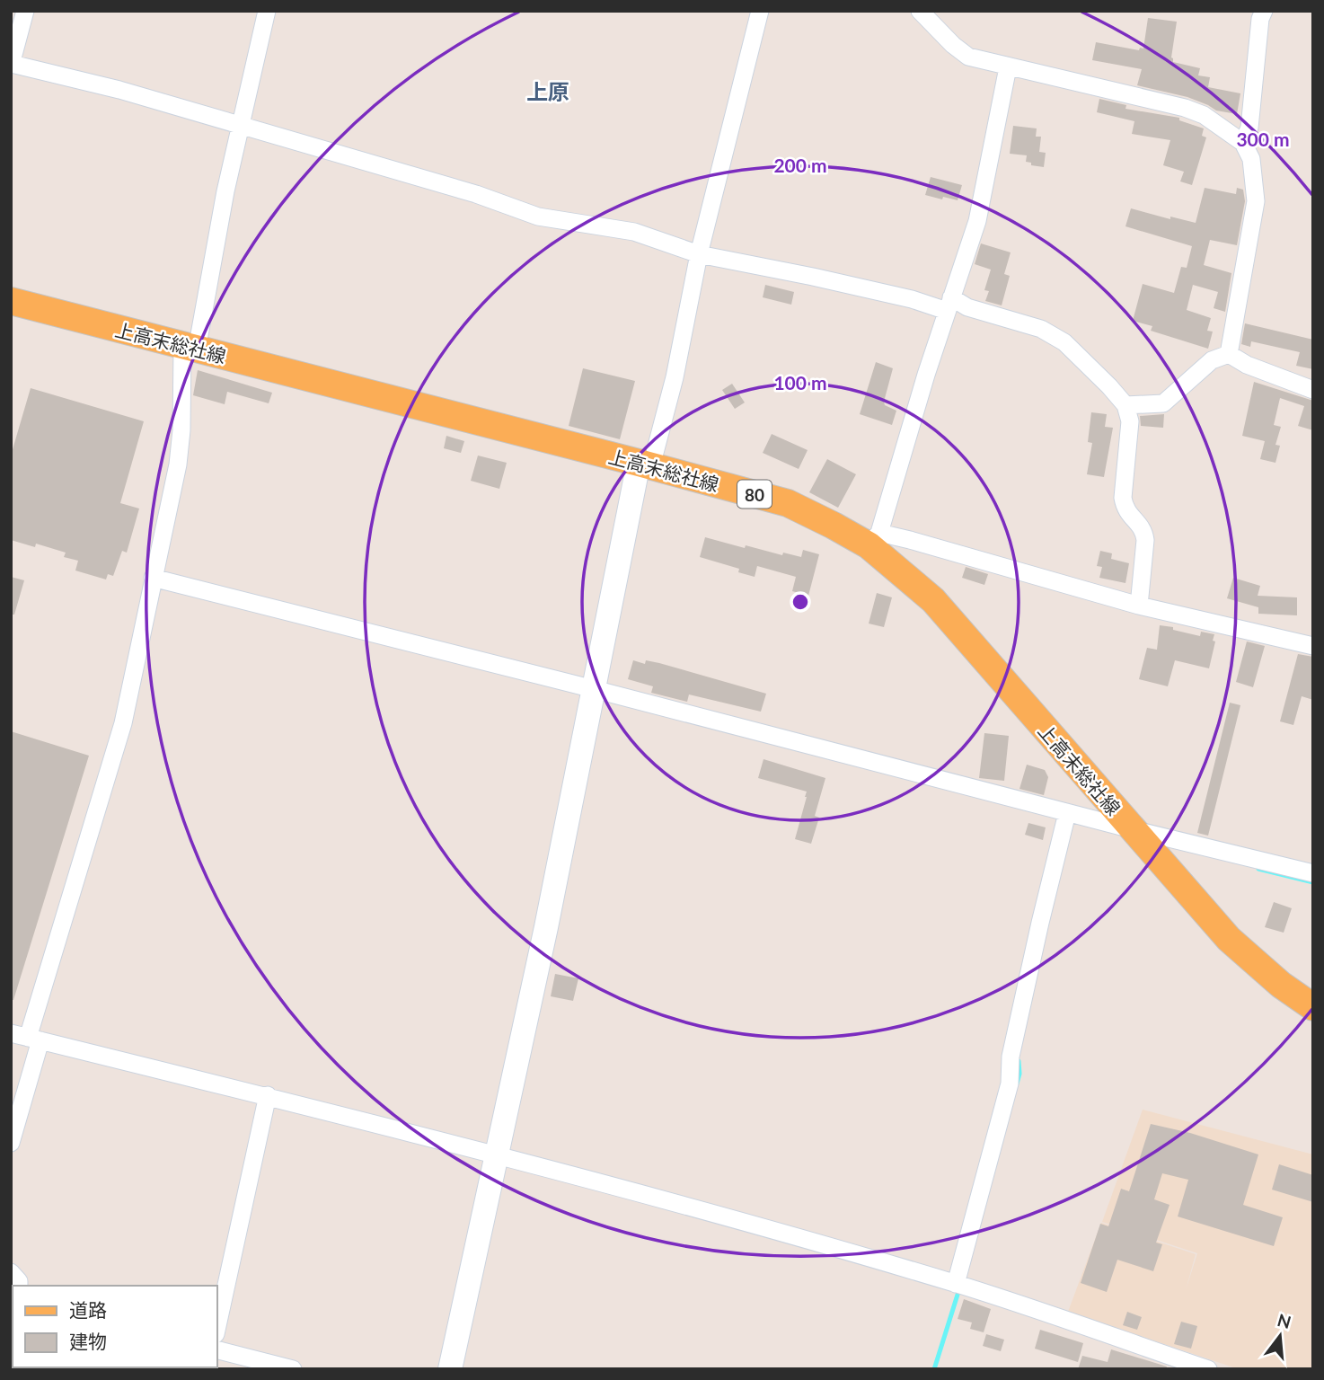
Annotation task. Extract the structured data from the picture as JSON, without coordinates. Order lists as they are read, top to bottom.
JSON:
{
  "streets": {
    "main road": ["上高末総社線", "80"]
  },
  "districts": ["上原"],
  "legend": ["道路", "建物"],
  "north": "top",
  "rings": ["300 m", "200 m", "100 m"]
}
